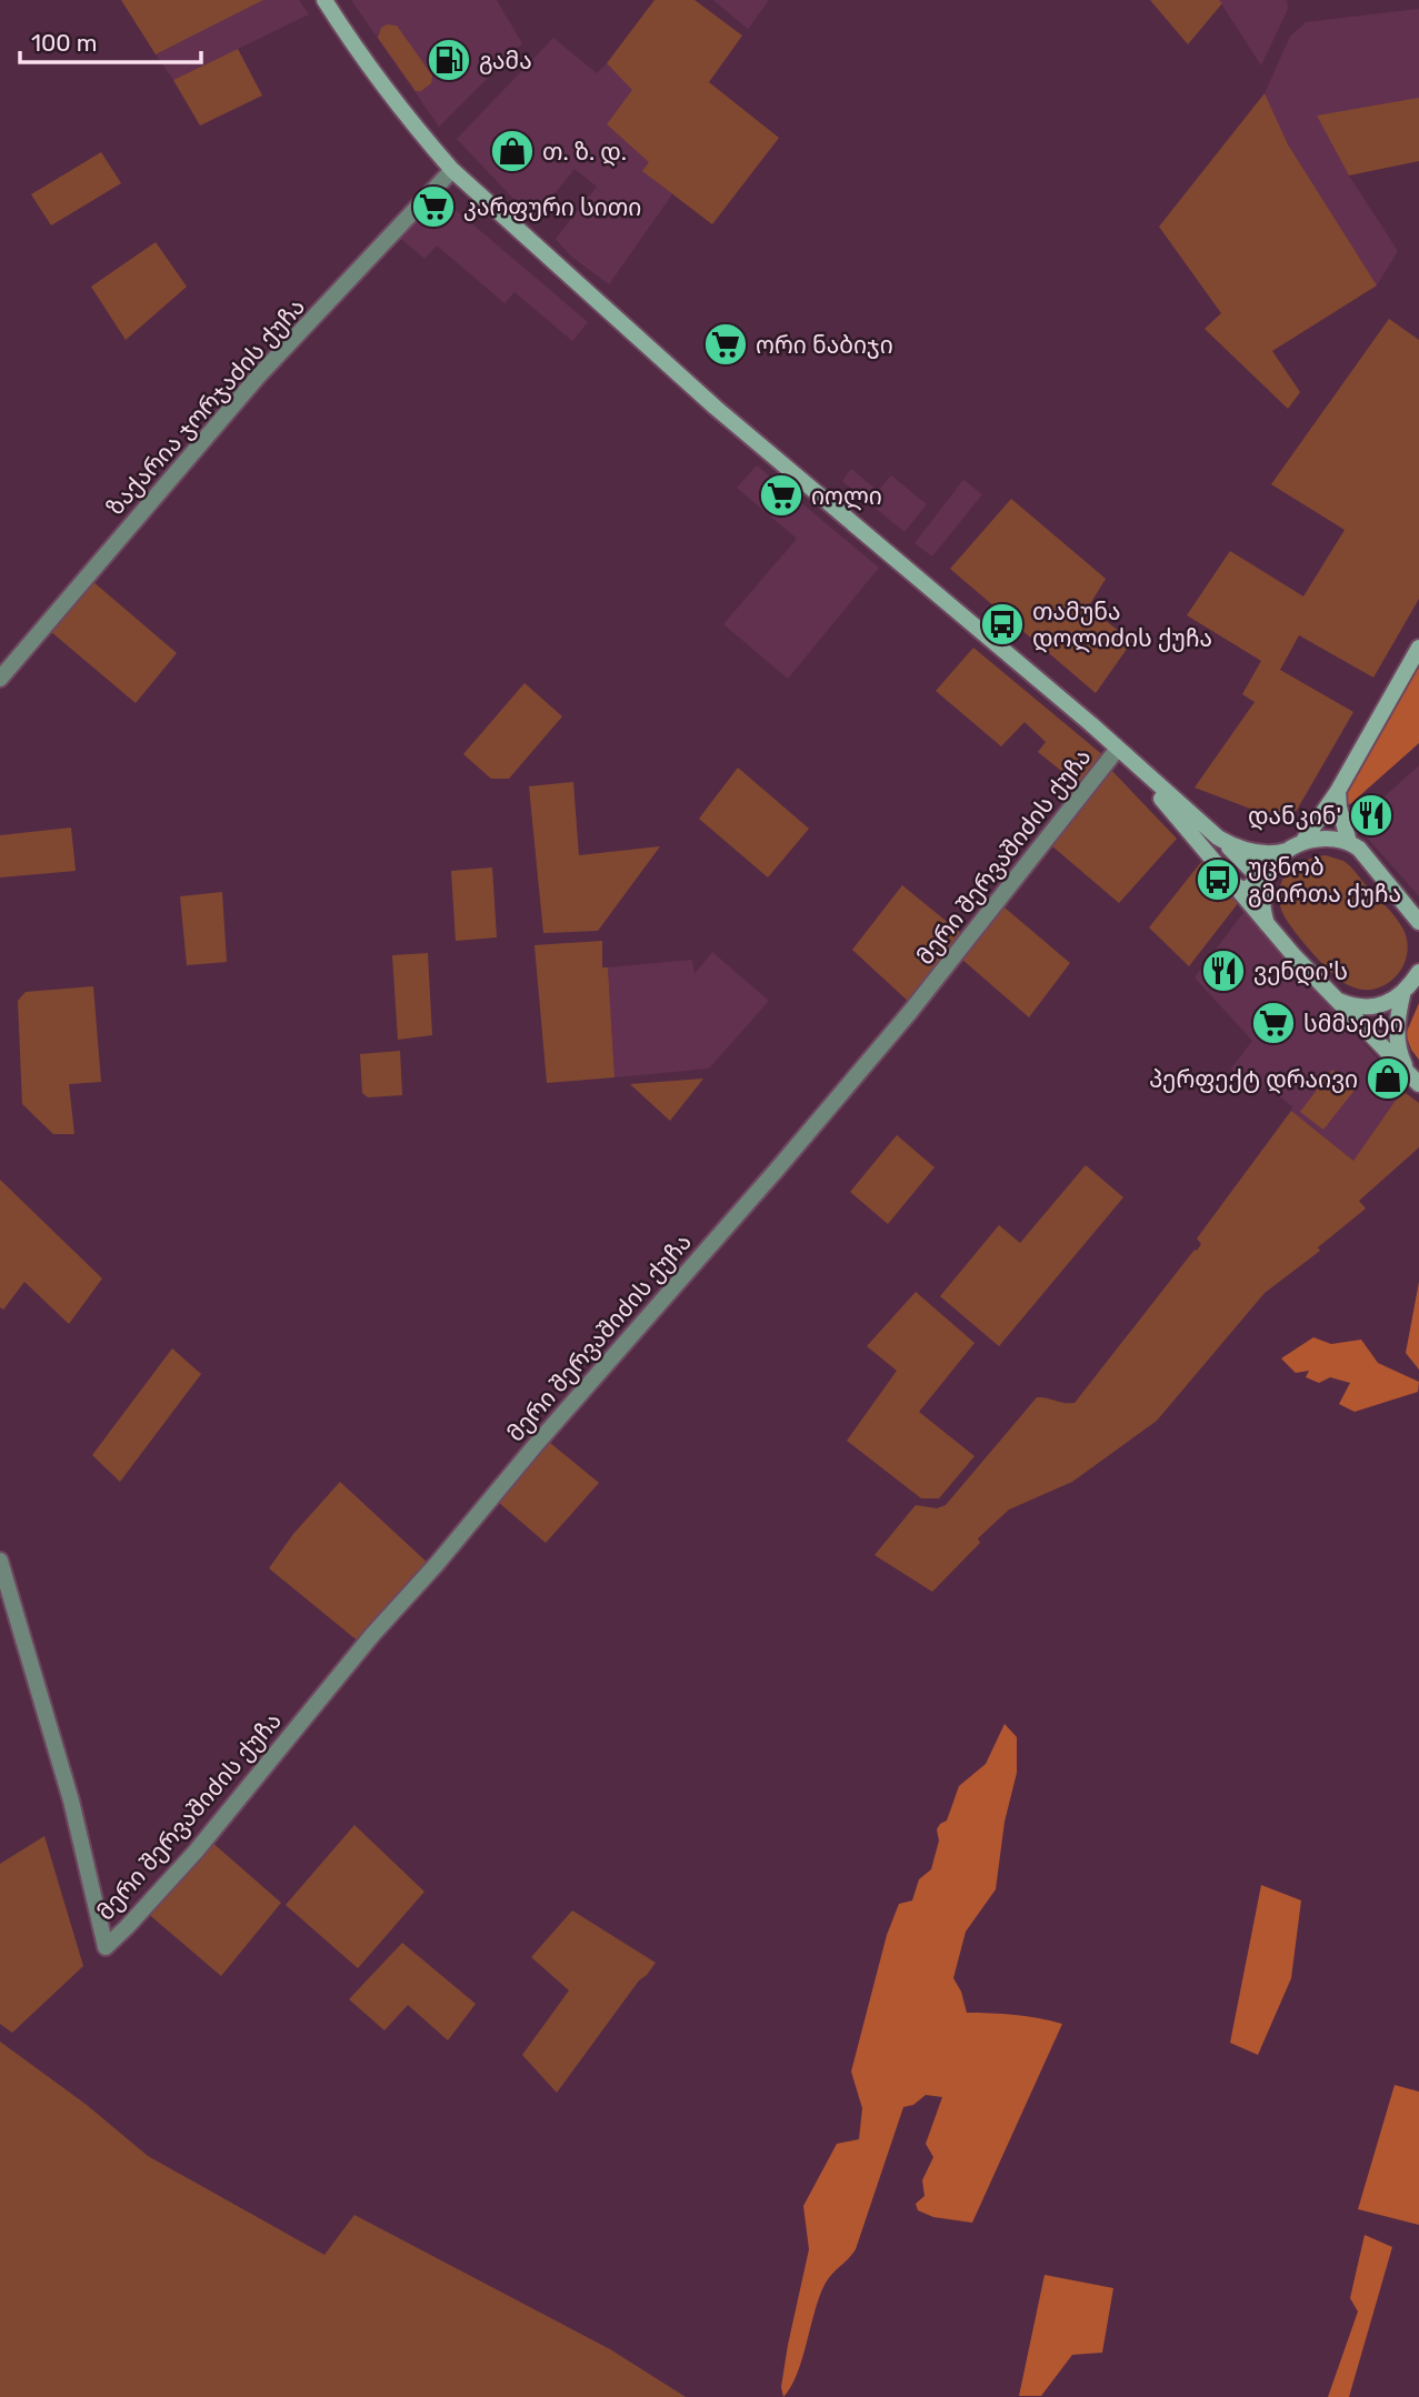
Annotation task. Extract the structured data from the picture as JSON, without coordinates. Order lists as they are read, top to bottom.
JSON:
{
  "streets": {
    "street": ["ზაქარია ჯორჯაძის ქუჩა", "მერი შერვაშიძის ქუჩა"]
  },
  "places": {
    "fuel station": ["გამა"],
    "shop": ["თ. ზ. დ.", "პერფექტ დრაივი"],
    "supermarket": [
      "კარფური სითი",
      "ორი ნაბიჯი",
      "იოლი",
      "სმმაეტი"
    ],
    "bus stop": ["თამუნა დოლიძის ქუჩა", "უცნობ გმირთა ქუჩა"],
    "restaurant": ["დანკინ'", "ვენდი'ს"]
  },
  "scale_bar": "100 m"
}
